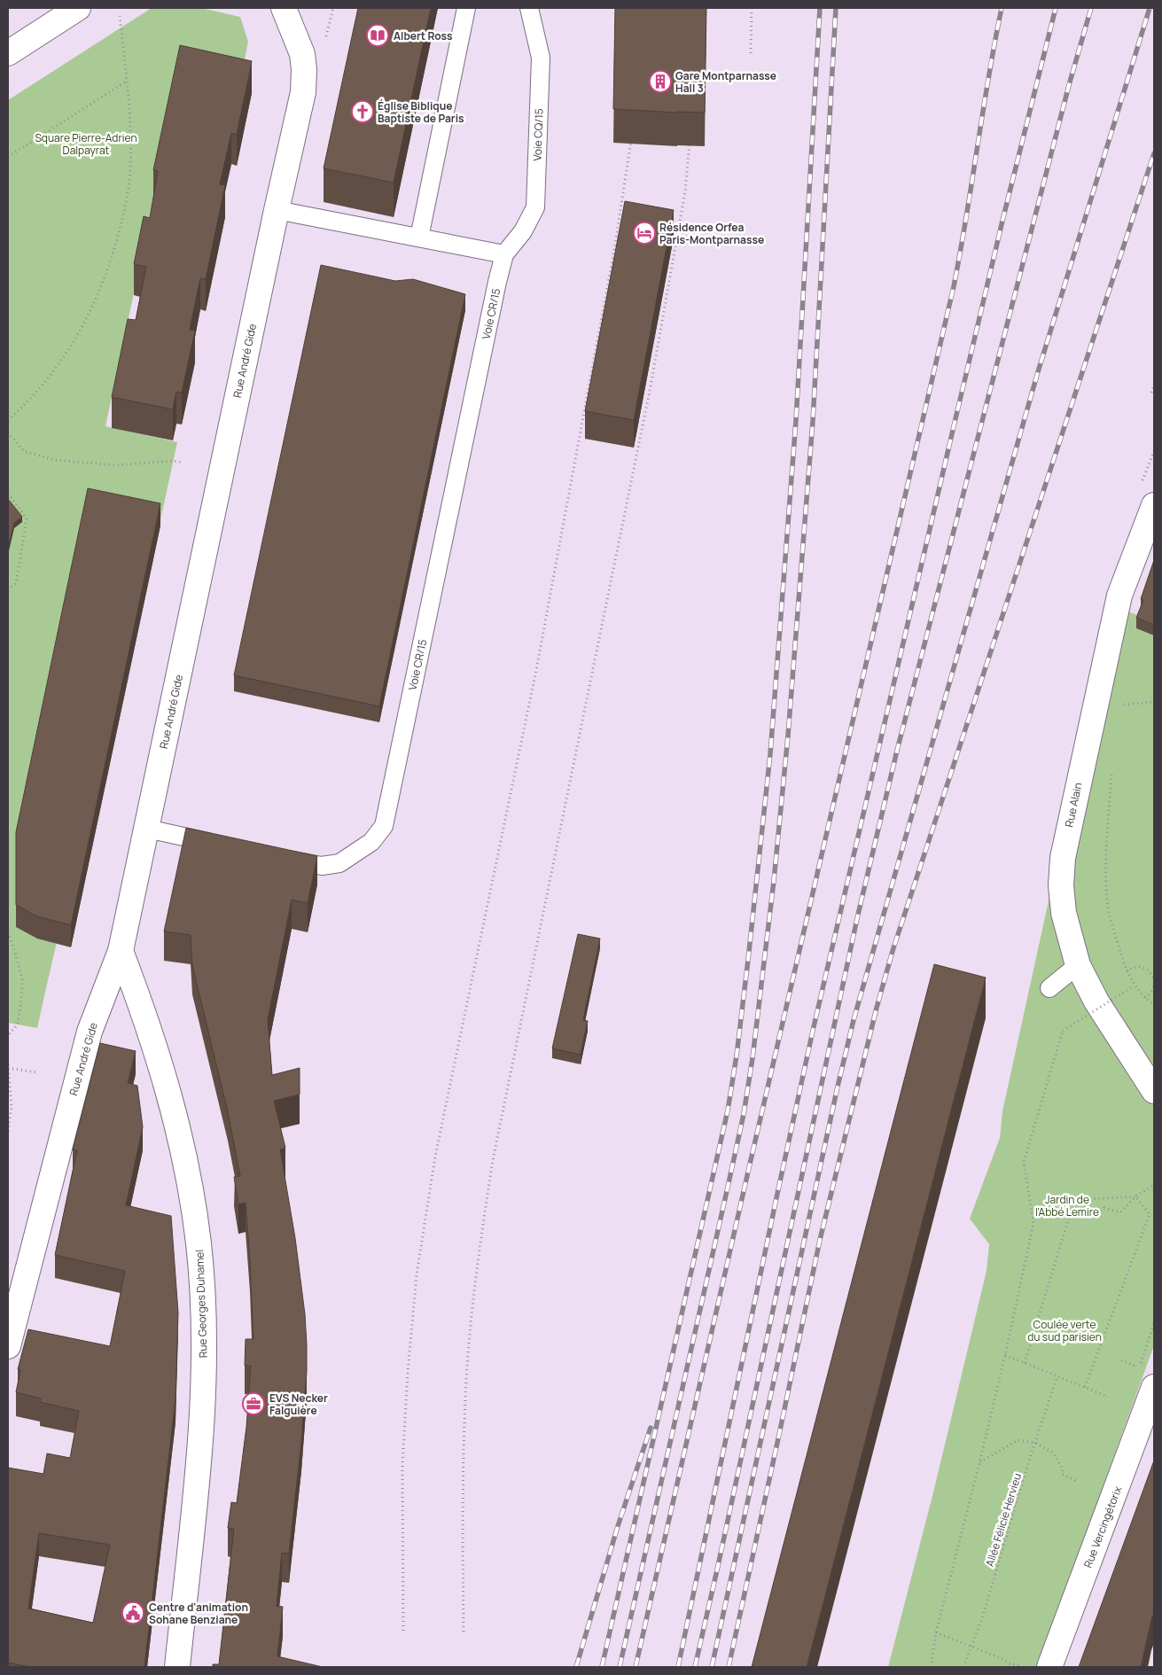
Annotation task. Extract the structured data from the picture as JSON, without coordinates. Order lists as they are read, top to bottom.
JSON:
{
  "streets": {
    "street": [
      "Rue André Gide",
      "Rue Alain",
      "Rue Georges Duhamel",
      "Rue Vercingétorix"
    ],
    "lane": ["Voie CQ/15", "Voie CR/15"],
    "path": ["Allée Félicie Hervieu"]
  },
  "crossings": [
    ["Voie CQ/15", "Voie CR/15"],
    ["Rue André Gide", "Rue Georges Duhamel"]
  ],
  "parks": ["Square Pierre-Adrien Dalpayrat", "Jardin de l'Abbé Lemire", "Coulée verte du sud parisien"],
  "places": {
    "library": ["Albert Ross"],
    "building": ["Gare Montparnasse Hall 3"],
    "church": ["Église Biblique Baptiste de Paris"],
    "hotel": ["Résidence Orfea Paris-Montparnasse"],
    "office": ["EVS Necker Falguière"],
    "public building": ["Centre d'animation Sohane Benziane"]
  }
}
